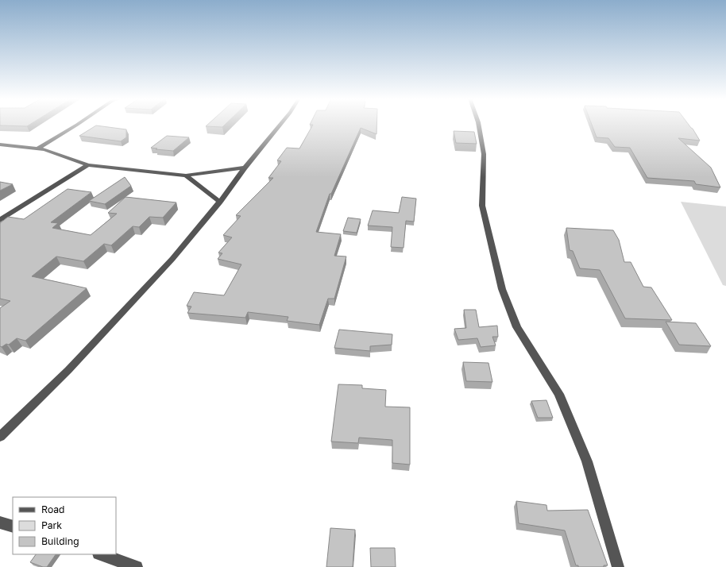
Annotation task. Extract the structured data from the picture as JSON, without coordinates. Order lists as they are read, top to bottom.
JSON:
{
  "legend": ["Road", "Park", "Building"]
}
